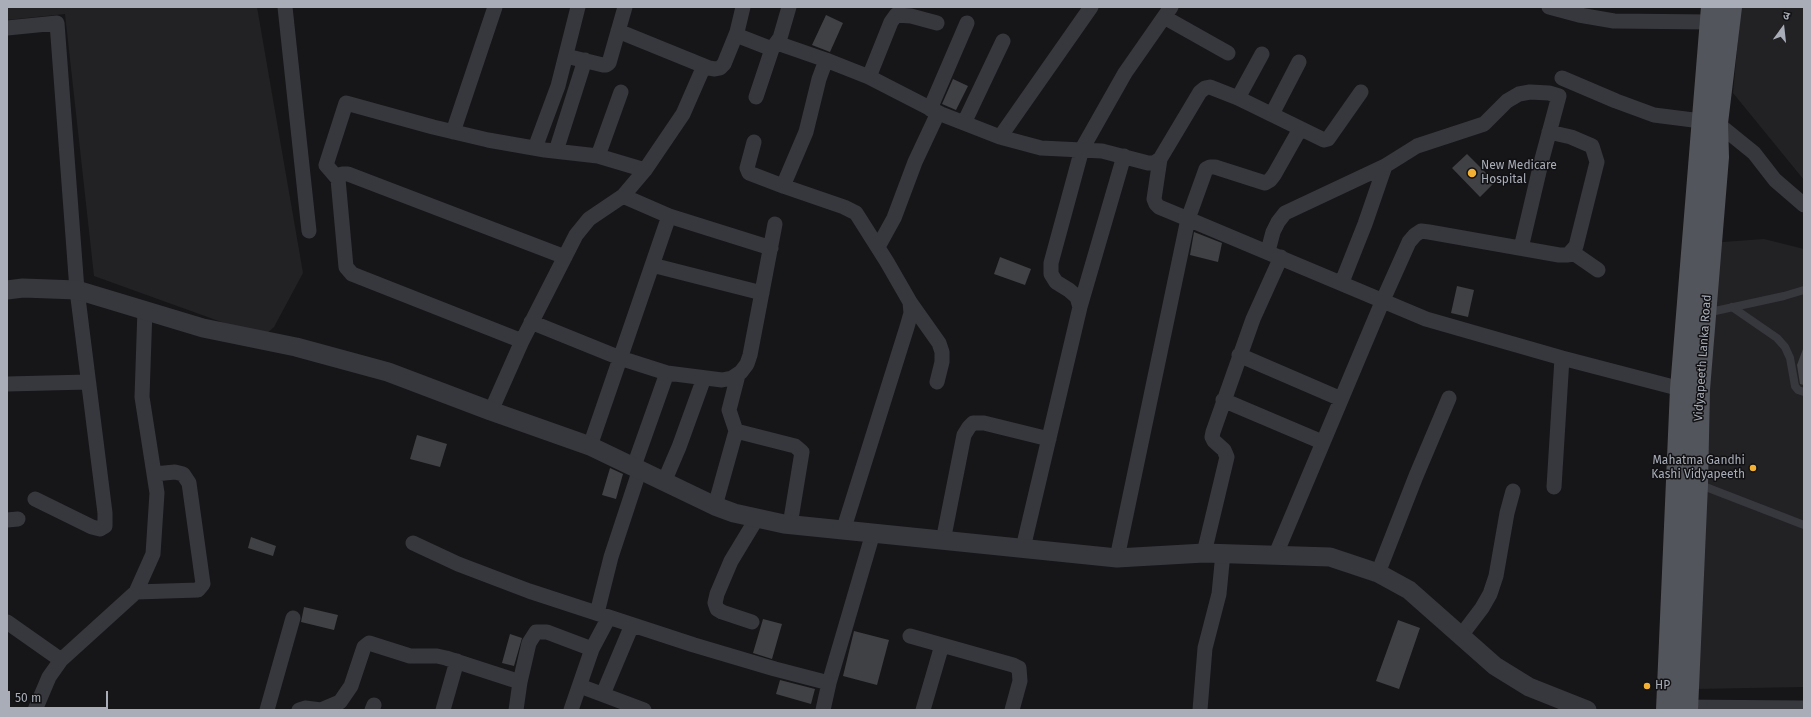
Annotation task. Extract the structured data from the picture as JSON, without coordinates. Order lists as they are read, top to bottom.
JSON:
{
  "streets": {
    "main road": ["Vidyapeeth Lanka Road"]
  },
  "places": ["New Medicare Hospital", "Mahatma Gandhi Kashi Vidyapeeth", "HP"],
  "scale_bar": "50 m",
  "north": "top"
}
